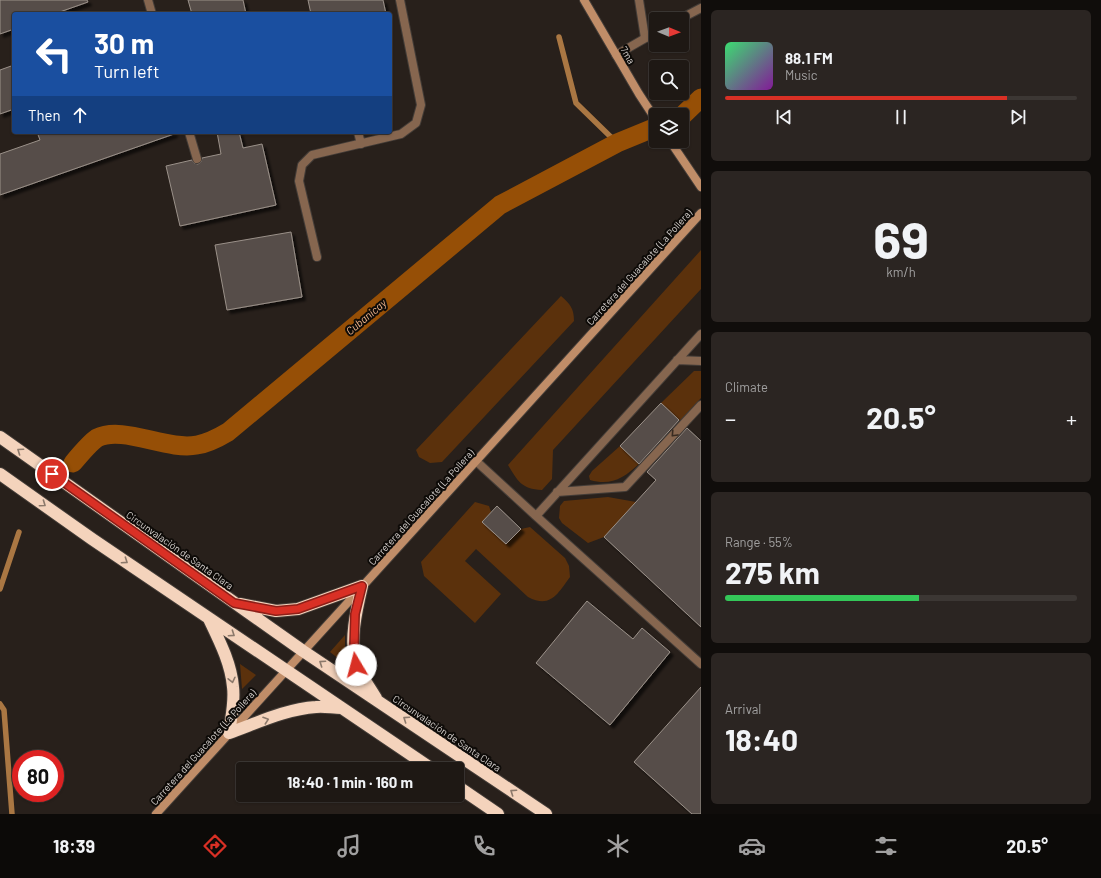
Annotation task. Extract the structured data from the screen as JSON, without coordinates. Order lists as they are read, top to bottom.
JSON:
{
  "streets": {
    "highway": ["Circunvalación de Santa Clara"],
    "main road": ["7ma", "Carretera del Guacalote (La Pollera)"]
  },
  "crossings": [
    ["Carretera del Guacalote (La Pollera)", "Circunvalación de Santa Clara"]
  ],
  "water": ["Cubanicay"],
  "north": "right",
  "page": {
    "turn": ["30 m", "Turn left"],
    "song": ["88.1 FM", "Music"],
    "then": "Then",
    "tile": [
      ["69", "km/h"],
      "Climate",
      ["Range · 55%", "275 km"],
      ["Arrival", "18:40"]
    ],
    "heat": ["−", "20.5°", "+"],
    "limit": "80",
    "trip": "18:40 · 1 min · 160 m",
    "tabs": ["18:39", "20.5°"]
  }
}
